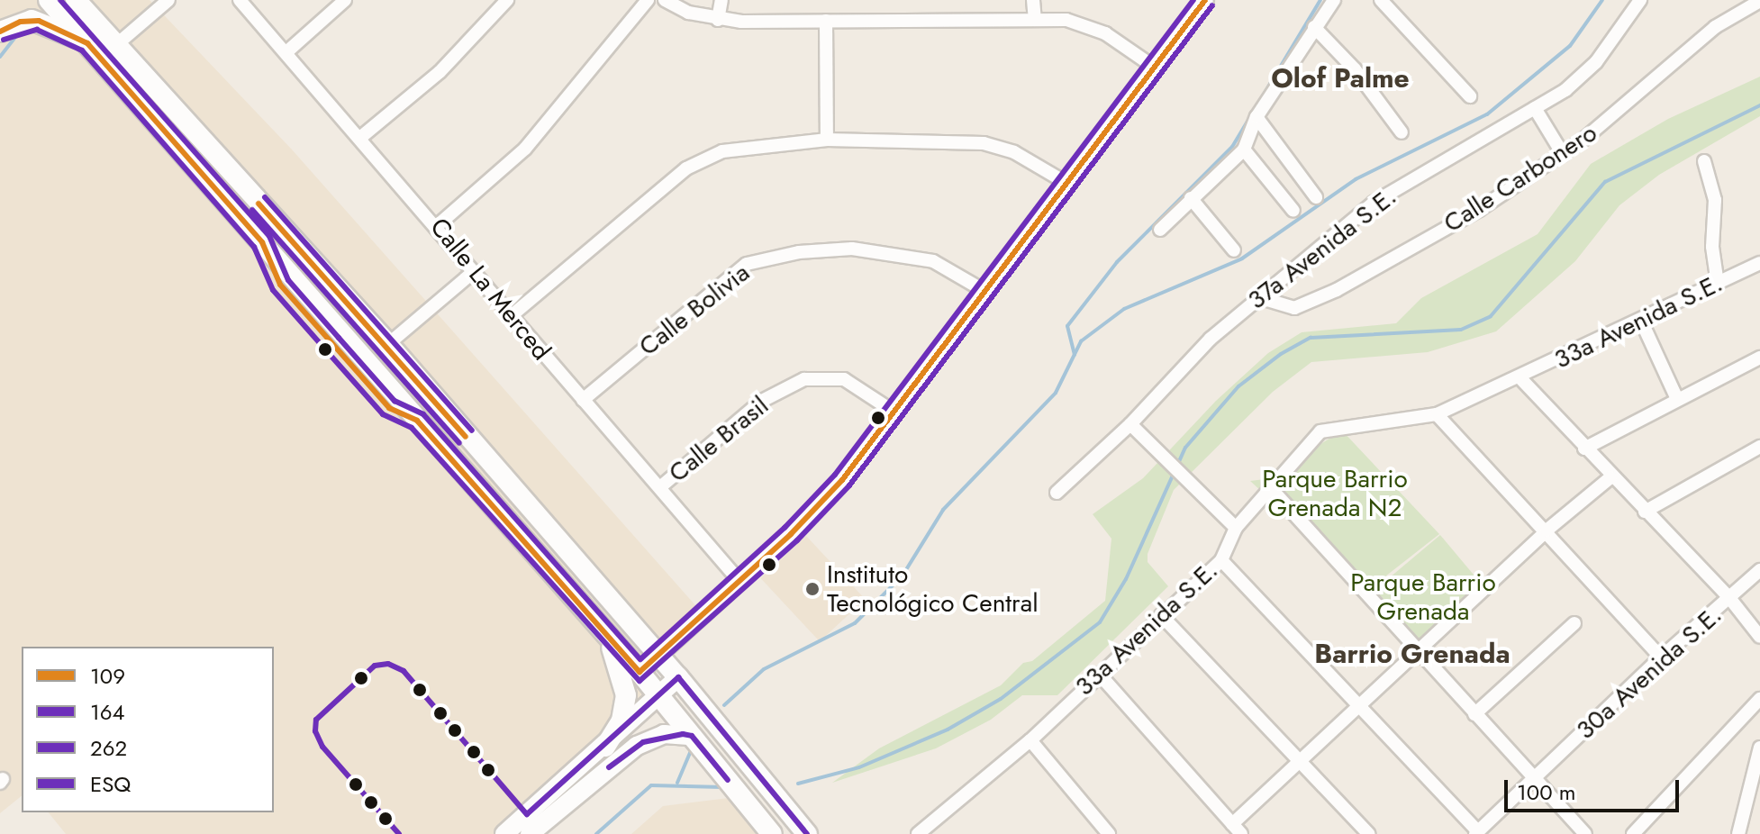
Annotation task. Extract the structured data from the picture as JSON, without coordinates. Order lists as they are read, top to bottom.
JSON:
{
  "streets": {
    "street": [
      "Calle Carbonero",
      "37a Avenida S.E.",
      "Calle La Merced",
      "Calle Bolivia",
      "33a Avenida S.E.",
      "Calle Brasil",
      "30a Avenida S.E."
    ]
  },
  "crossings": [
    ["Calle Carbonero", "37a Avenida S.E."],
    ["Calle La Merced", "Calle Bolivia"],
    ["Calle La Merced", "Calle Brasil"]
  ],
  "districts": ["Olof Palme", "Barrio Grenada"],
  "parks": ["Parque Barrio Grenada N2", "Parque Barrio Grenada"],
  "places": ["Instituto Tecnológico Central"],
  "lines": [
    "transit line 109",
    "transit line 262",
    "transit line 164",
    "transit line ESQ"
  ],
  "legend": [
    "109",
    "164",
    "262",
    "ESQ"
  ],
  "scale_bar": "100 m"
}
